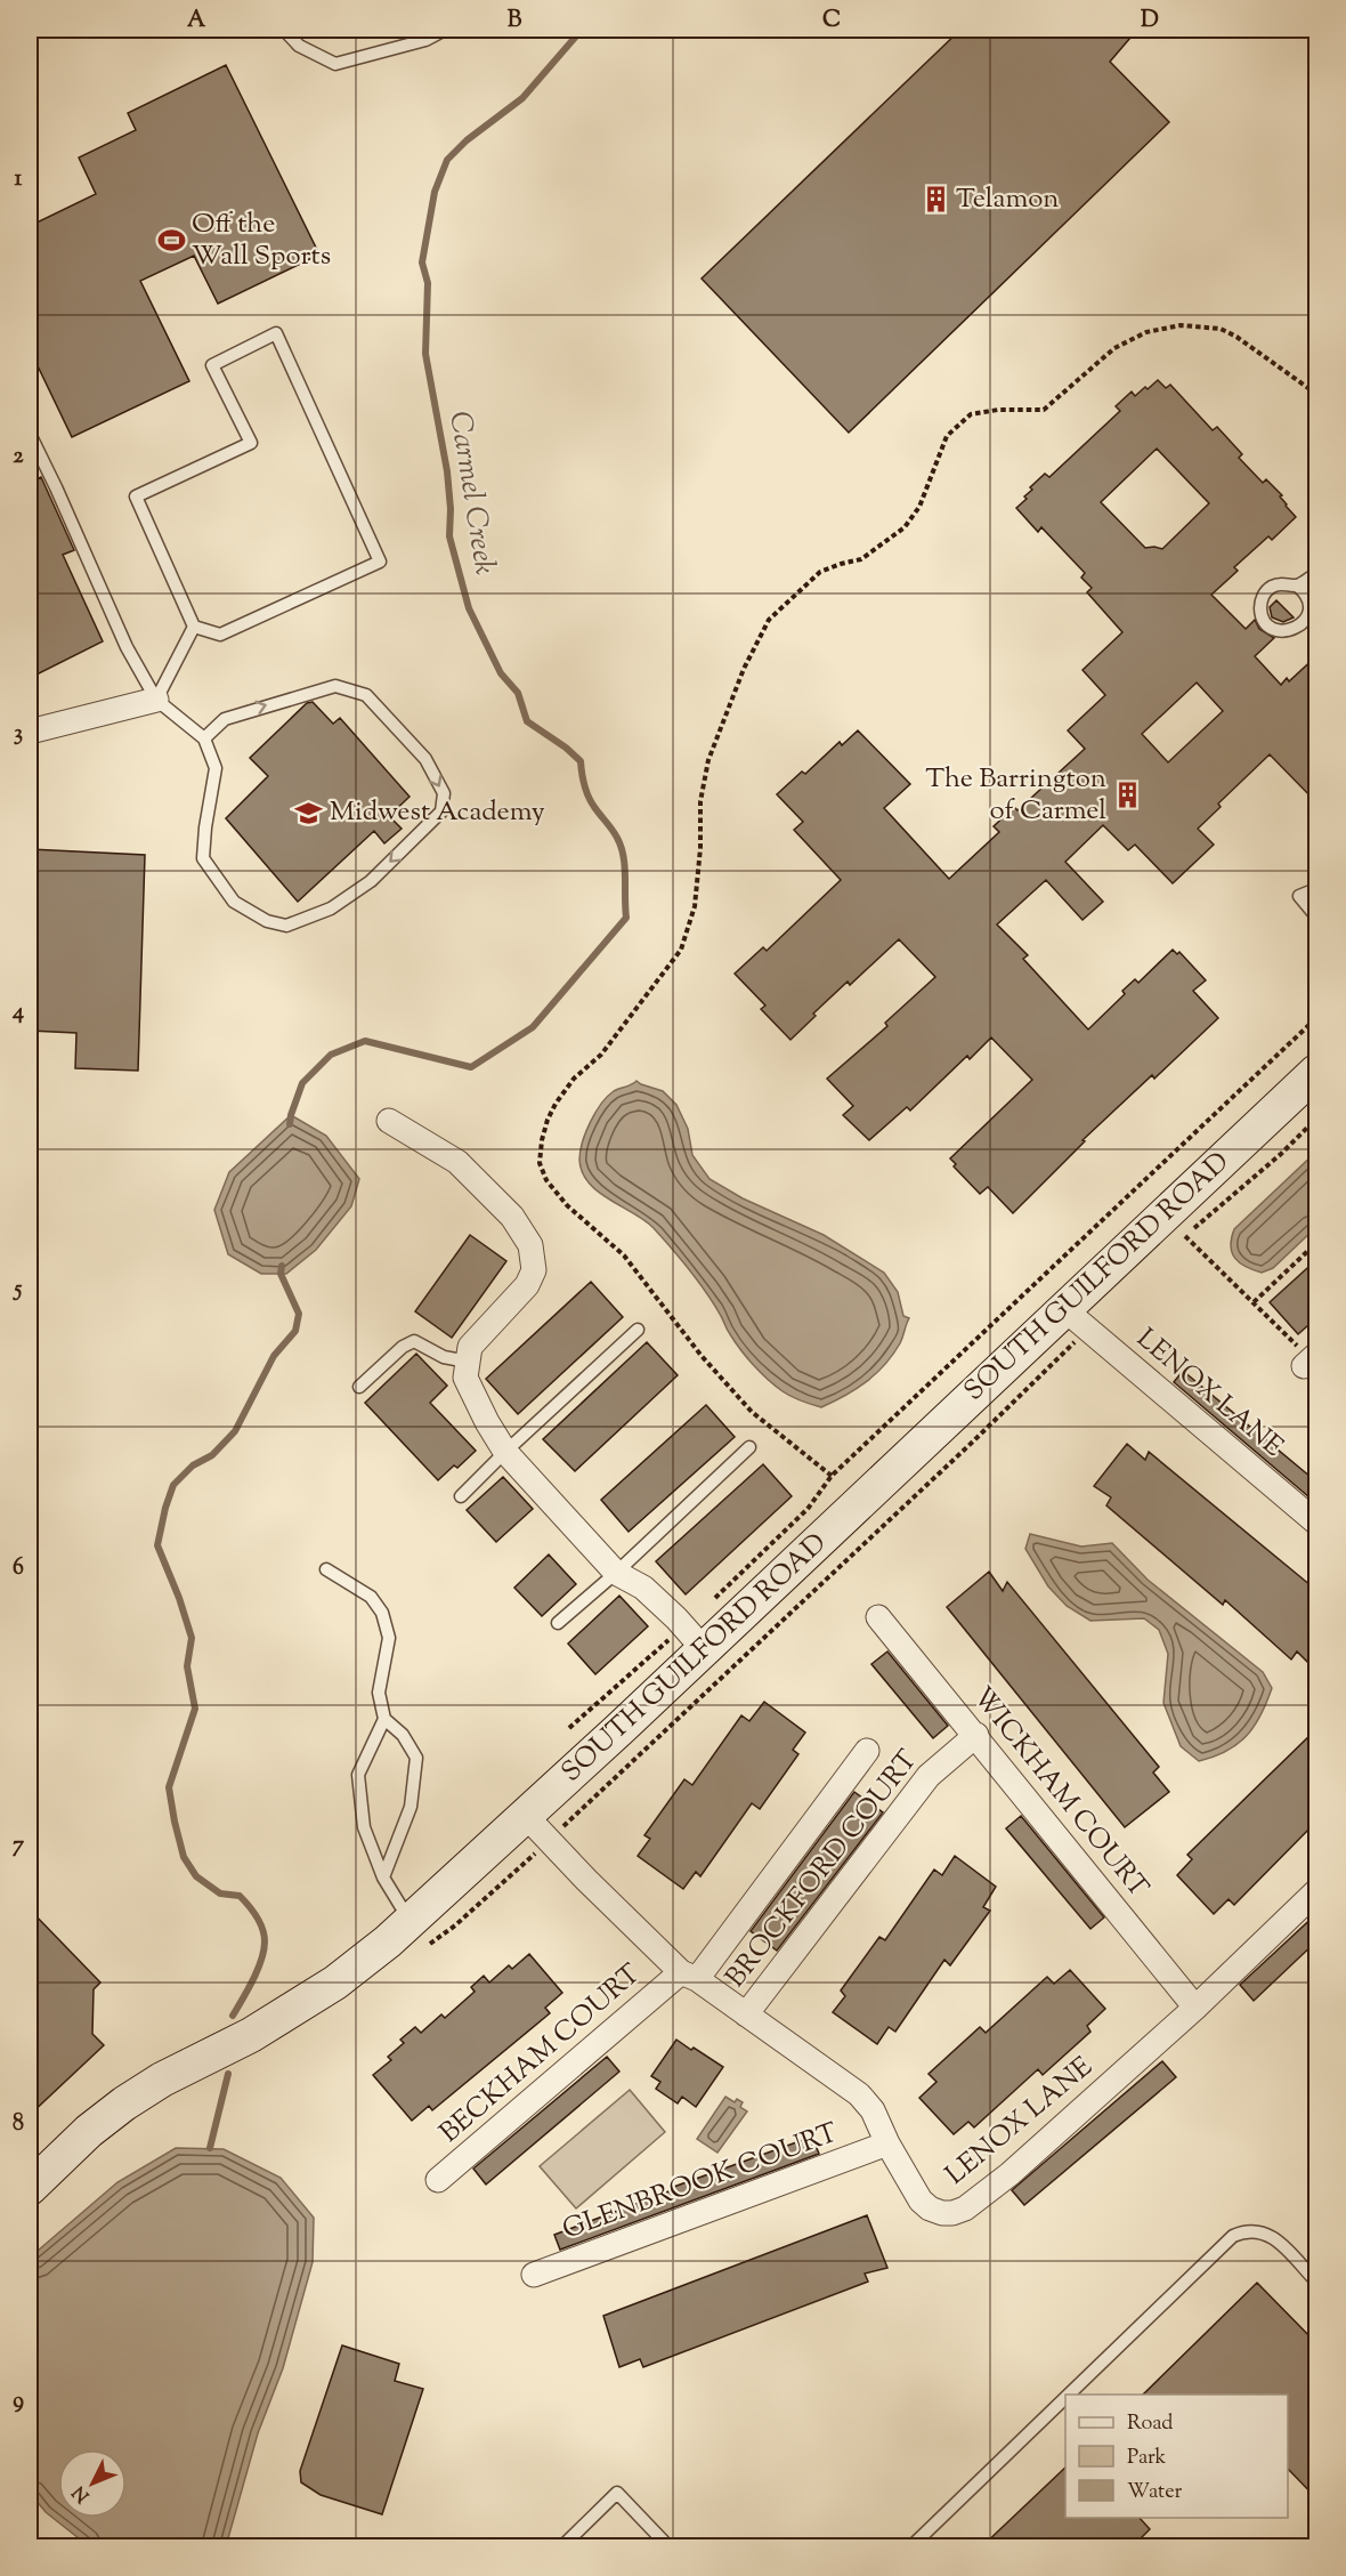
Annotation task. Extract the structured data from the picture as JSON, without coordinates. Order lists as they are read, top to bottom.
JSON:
{
  "streets": {
    "main road": ["SOUTH GUILFORD ROAD"],
    "street": [
      "LENOX LANE",
      "WICKHAM COURT",
      "BROCKFORD COURT",
      "BECKHAM COURT",
      "GLENBROOK COURT"
    ]
  },
  "crossings": [
    ["SOUTH GUILFORD ROAD", "LENOX LANE"],
    ["LENOX LANE", "WICKHAM COURT"],
    ["LENOX LANE", "BROCKFORD COURT"],
    ["LENOX LANE", "BECKHAM COURT"],
    ["LENOX LANE", "GLENBROOK COURT"],
    ["WICKHAM COURT", "BROCKFORD COURT"],
    ["BROCKFORD COURT", "BECKHAM COURT"]
  ],
  "water": ["Carmel Creek"],
  "places": {
    "building": ["Telamon", "The Barrington of Carmel"],
    "sports": ["Off the Wall Sports"],
    "school or university": ["Midwest Academy"]
  },
  "legend": ["Road", "Park", "Water"],
  "north": "bottom left",
  "grid": {
    "columns": [
      "A",
      "B",
      "C",
      "D"
    ],
    "rows": [
      "1",
      "2",
      "3",
      "4",
      "5",
      "6",
      "7",
      "8",
      "9"
    ]
  }
}
